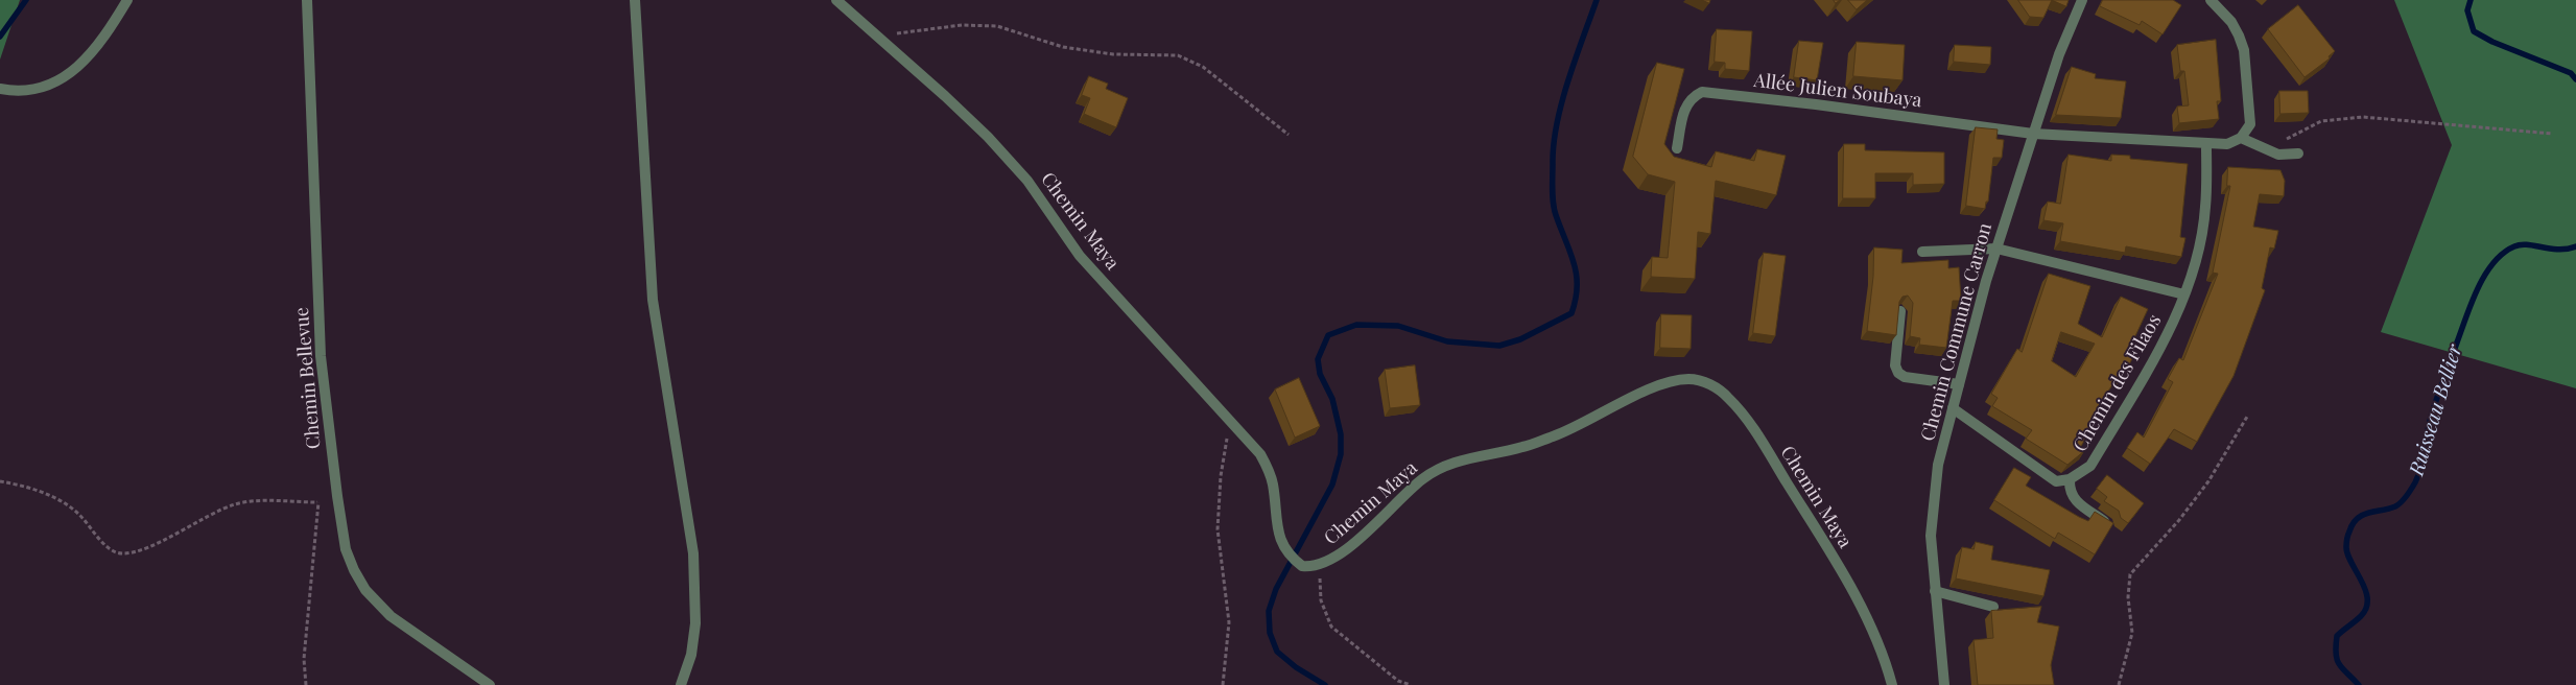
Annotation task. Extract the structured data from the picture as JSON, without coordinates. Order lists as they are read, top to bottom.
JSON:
{
  "streets": {
    "street": [
      "Allée Julien Soubaya",
      "Chemin Maya",
      "Chemin Commune Carron",
      "Chemin Bellevue",
      "Chemin des Filaos"
    ]
  },
  "crossings": [
    ["Allée Julien Soubaya", "Chemin Commune Carron"],
    ["Allée Julien Soubaya", "Chemin des Filaos"],
    ["Chemin Commune Carron", "Chemin des Filaos"]
  ],
  "water": ["Ruisseau Bellier"]
}
